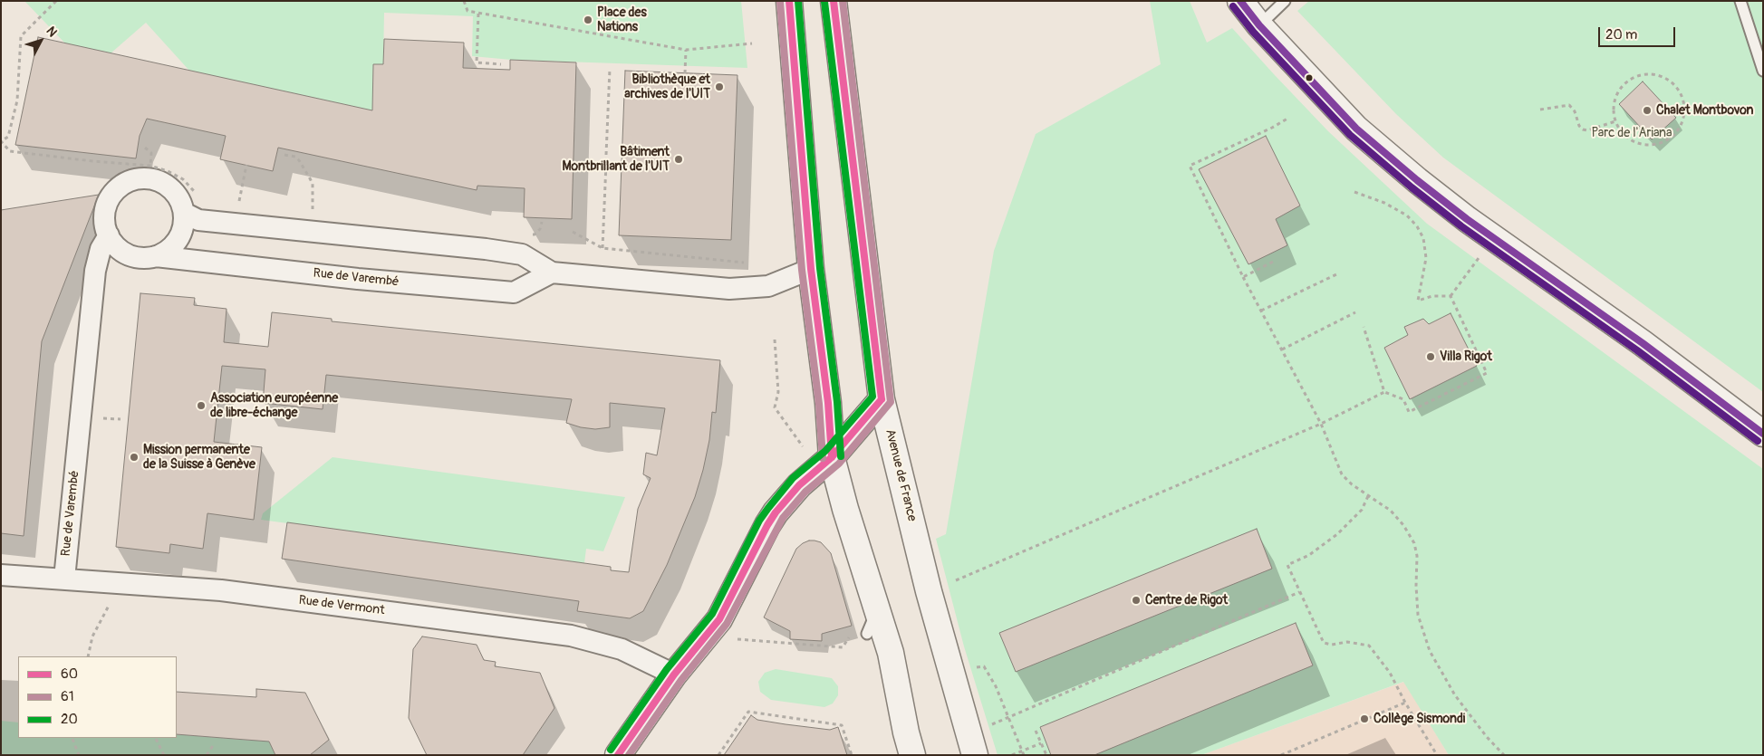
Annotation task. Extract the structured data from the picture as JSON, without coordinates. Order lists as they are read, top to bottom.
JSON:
{
  "streets": {
    "main road": ["Avenue de France"],
    "street": ["Rue de Varembé", "Rue de Vermont"]
  },
  "crossings": [
    ["Rue de Varembé", "Rue de Vermont"]
  ],
  "parks": ["Parc de l'Ariana"],
  "places": [
    "Place des Nations",
    "Bibliothèque et archives de l'UIT",
    "Chalet Montbovon",
    "Bâtiment Montbrillant de l'UIT",
    "Villa Rigot",
    "Association européenne de libre-échange",
    "Mission permanente de la Suisse à Genève",
    "Centre de Rigot",
    "Collège Sismondi"
  ],
  "lines": ["transit line 60", "transit line 61", "transit line 20"],
  "legend": ["60", "61", "20"],
  "scale_bar": "20 m",
  "north": "top right"
}
